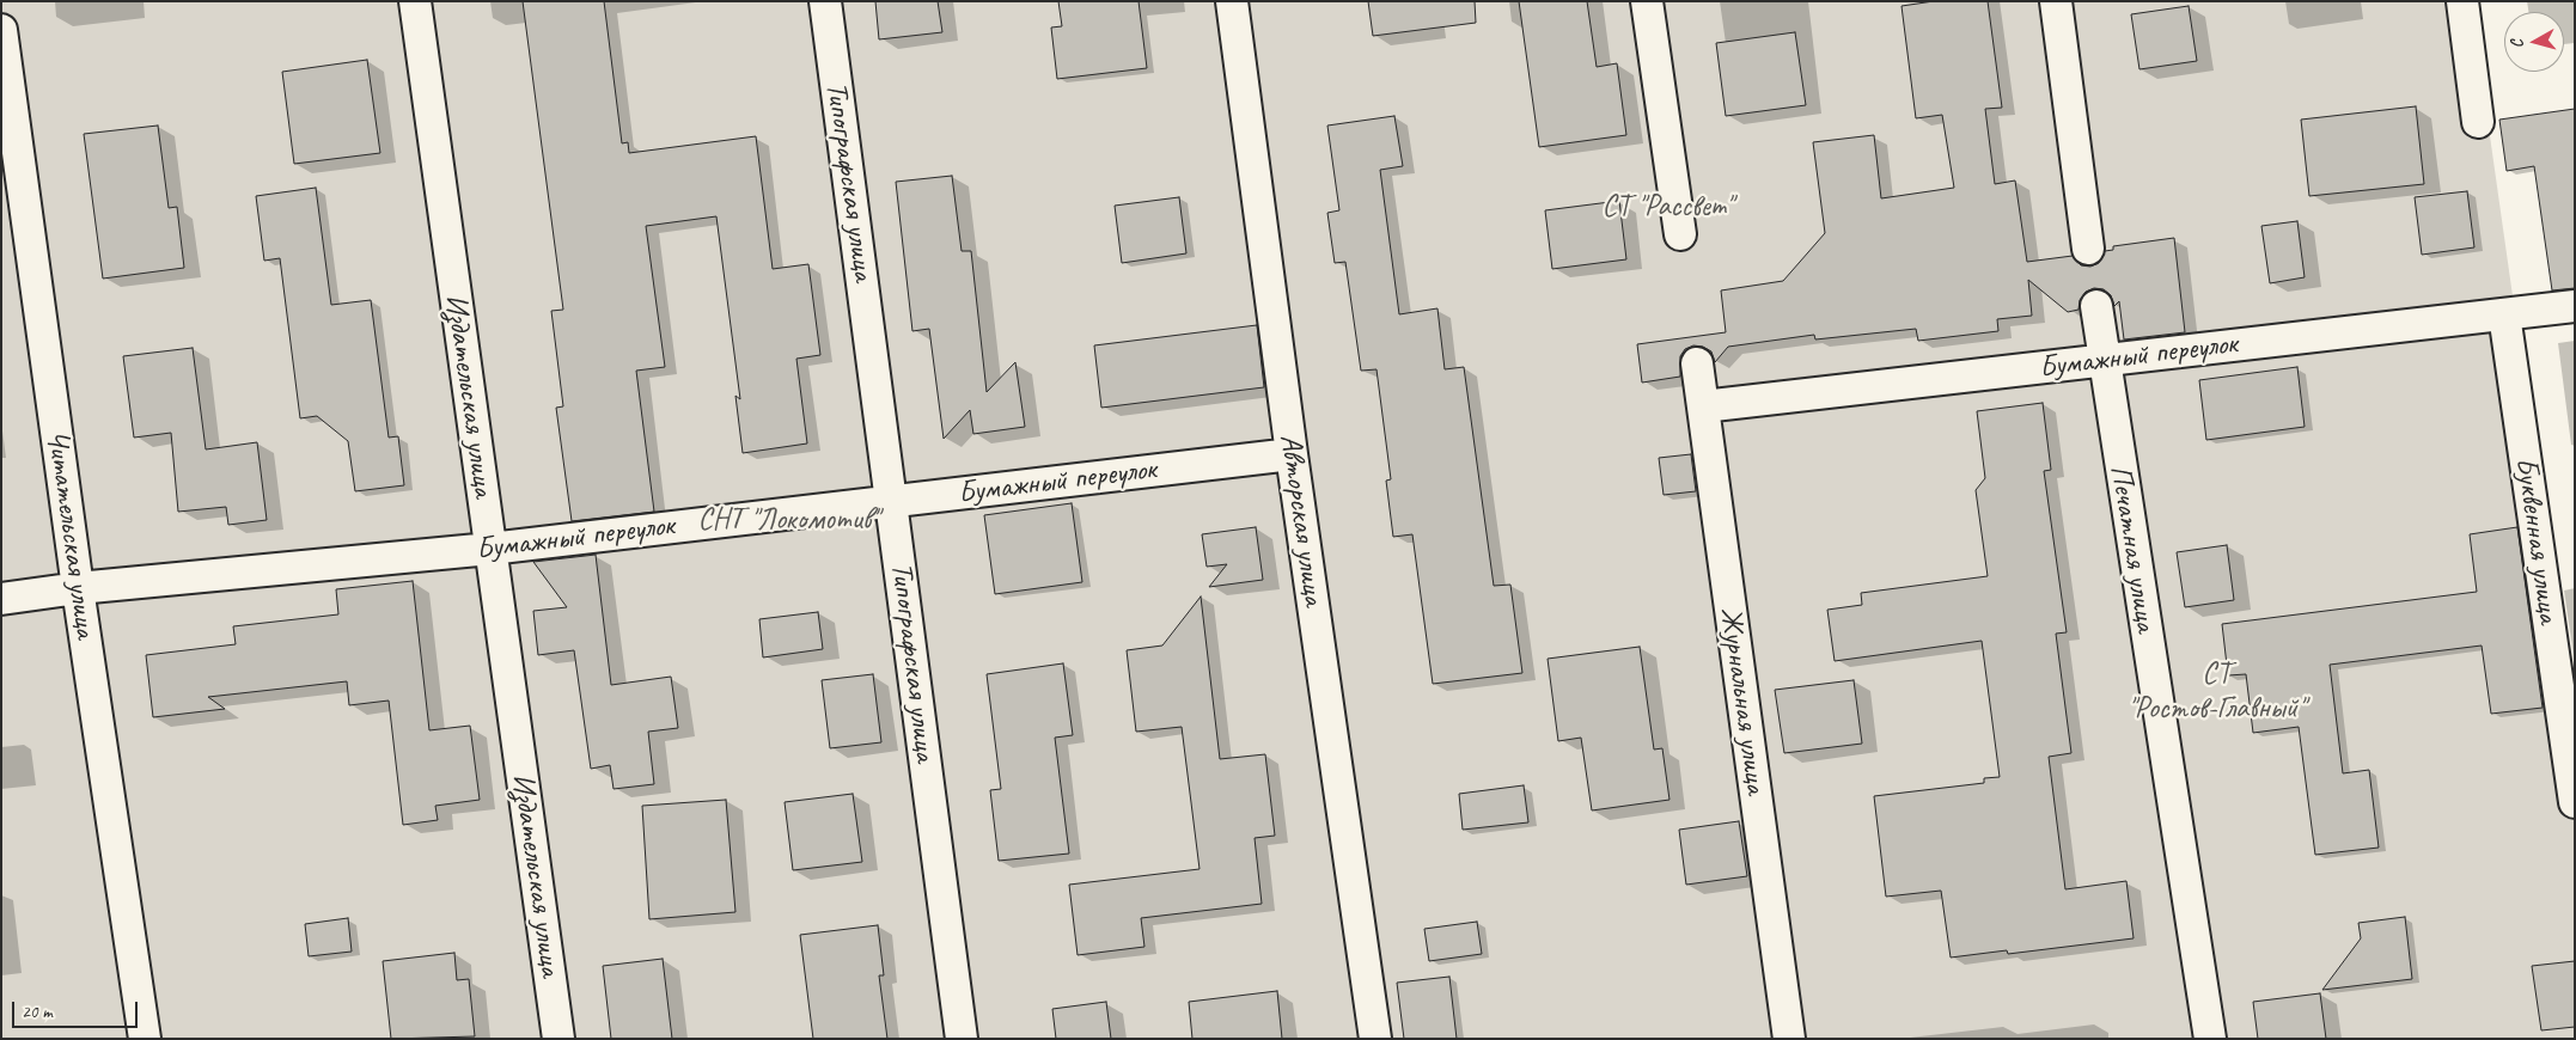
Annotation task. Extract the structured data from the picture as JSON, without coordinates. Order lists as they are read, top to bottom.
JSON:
{
  "streets": {
    "street": [
      "Типографская улица",
      "Бумажный переулок",
      "Издательская улица",
      "Авторская улица",
      "Читательская улица",
      "Буквенная улица",
      "Печатная улица",
      "Журнальная улица"
    ]
  },
  "crossings": [
    ["Типографская улица", "Бумажный переулок"],
    ["Бумажный переулок", "Издательская улица"],
    ["Бумажный переулок", "Авторская улица"],
    ["Бумажный переулок", "Читательская улица"],
    ["Бумажный переулок", "Буквенная улица"],
    ["Бумажный переулок", "Печатная улица"],
    ["Бумажный переулок", "Журнальная улица"]
  ],
  "parks": ["СТ \"Рассвет\"", "СНТ \"Локомотив\"", "СТ \"Ростов-Главный\""],
  "scale_bar": "20 m",
  "north": "left"
}
